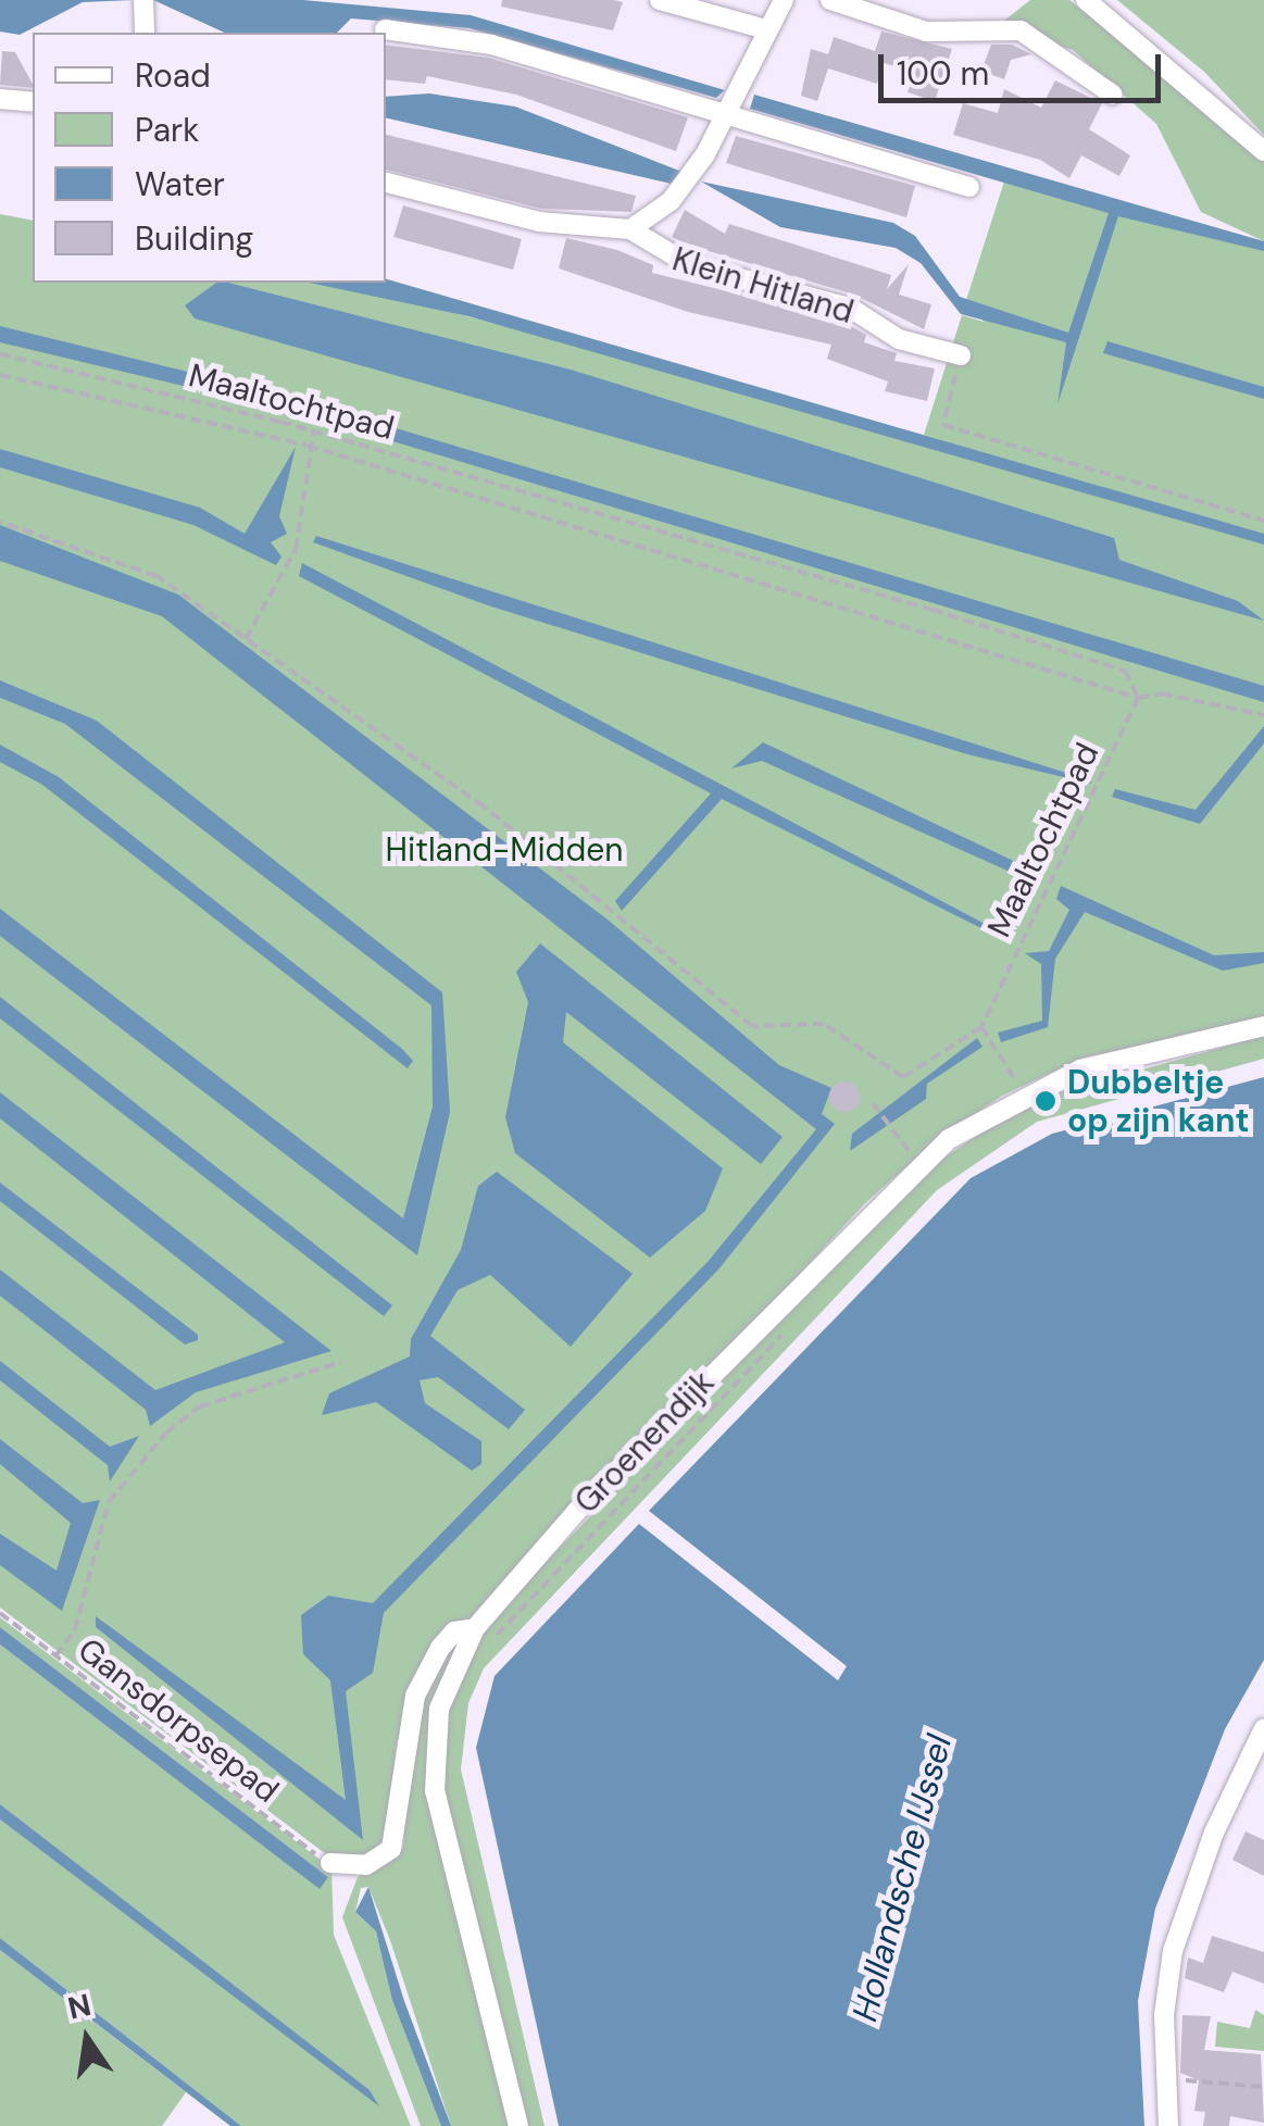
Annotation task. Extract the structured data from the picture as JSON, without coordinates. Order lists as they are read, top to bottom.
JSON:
{
  "streets": {
    "street": ["Klein Hitland", "Groenendijk"],
    "path": ["Maaltochtpad", "Gansdorpsepad"]
  },
  "water": ["Hollandsche IJssel"],
  "parks": ["Hitland-Midden"],
  "places": ["Dubbeltje op zijn kant"],
  "legend": [
    "Road",
    "Park",
    "Water",
    "Building"
  ],
  "scale_bar": "100 m",
  "north": "top"
}
